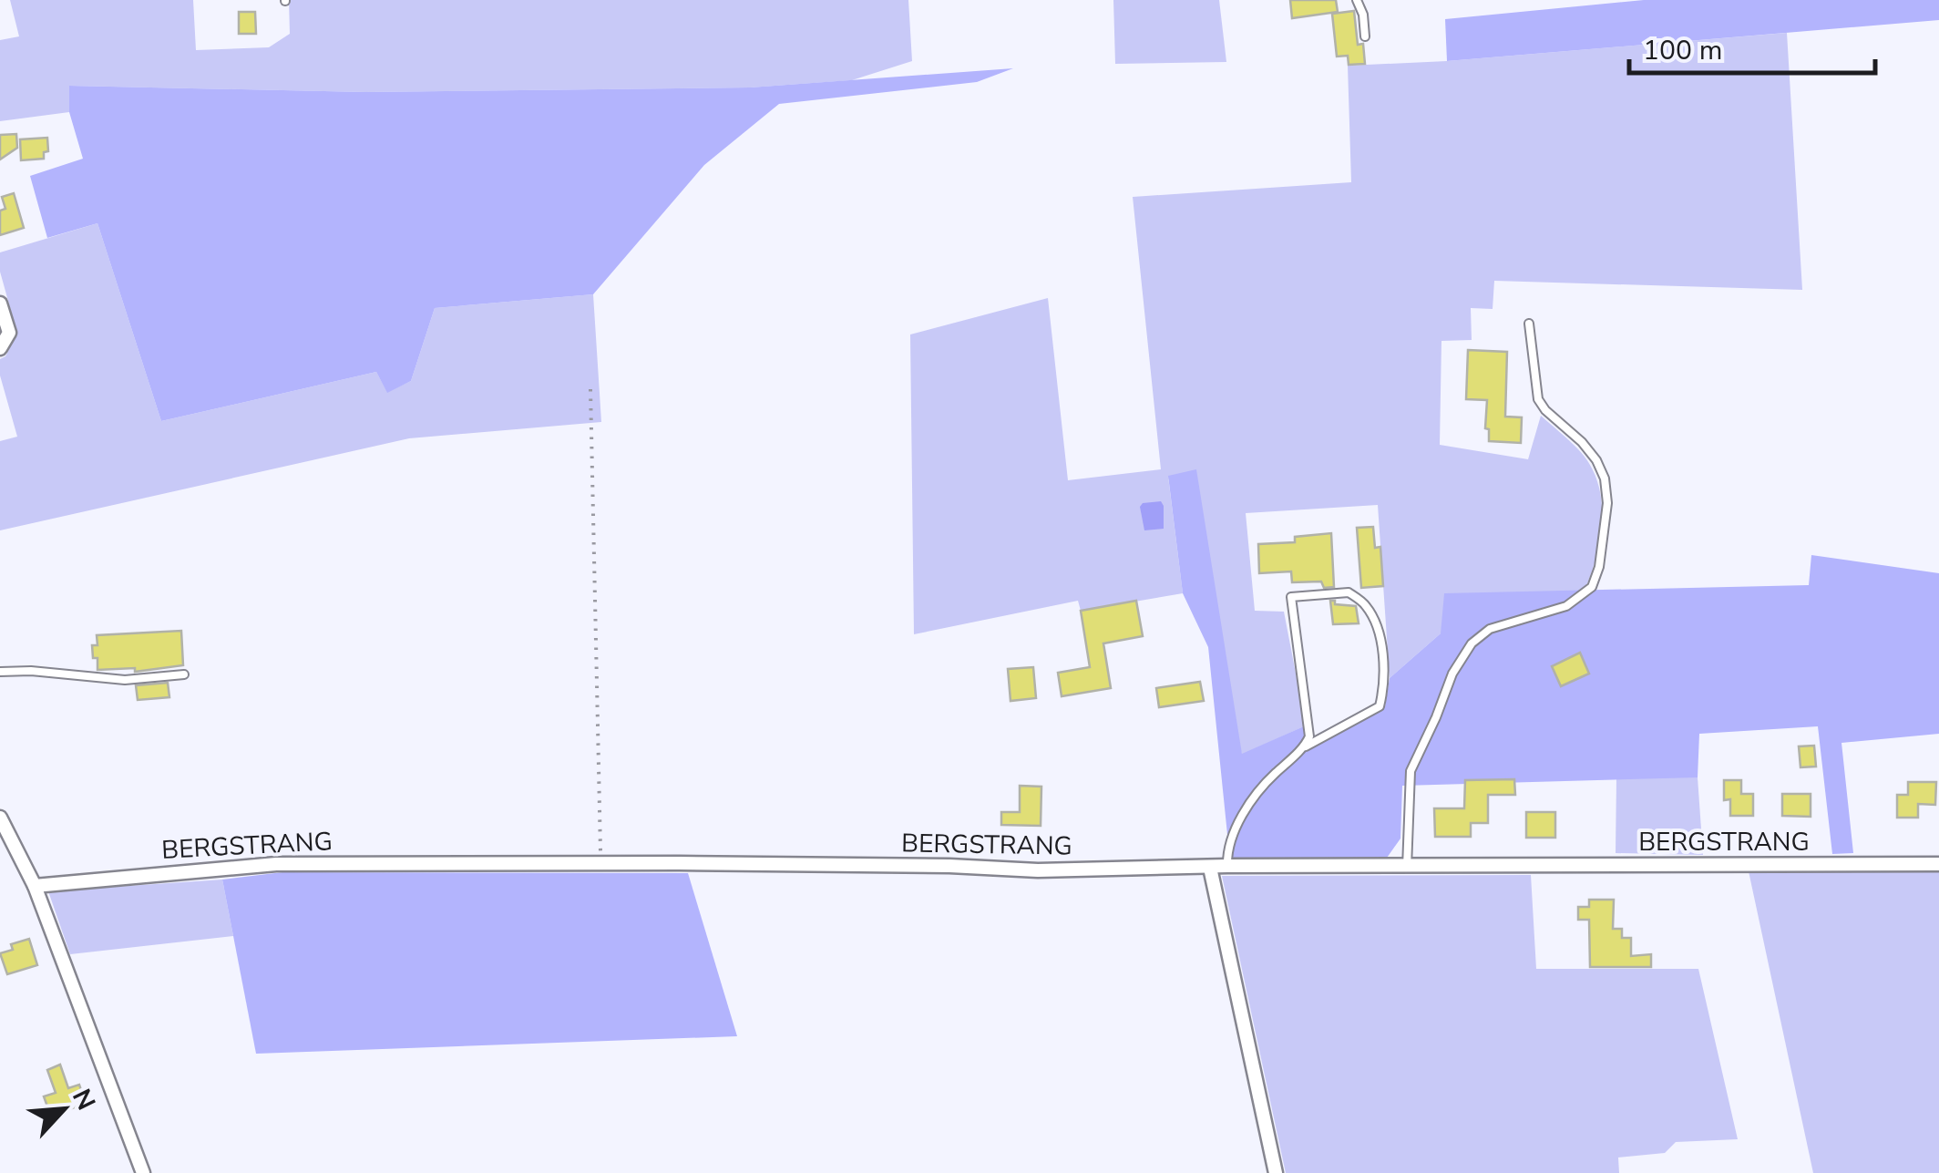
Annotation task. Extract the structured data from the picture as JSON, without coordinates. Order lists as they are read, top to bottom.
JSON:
{
  "streets": {
    "street": ["BERGSTRANG"]
  },
  "scale_bar": "100 m",
  "north": "top right"
}
